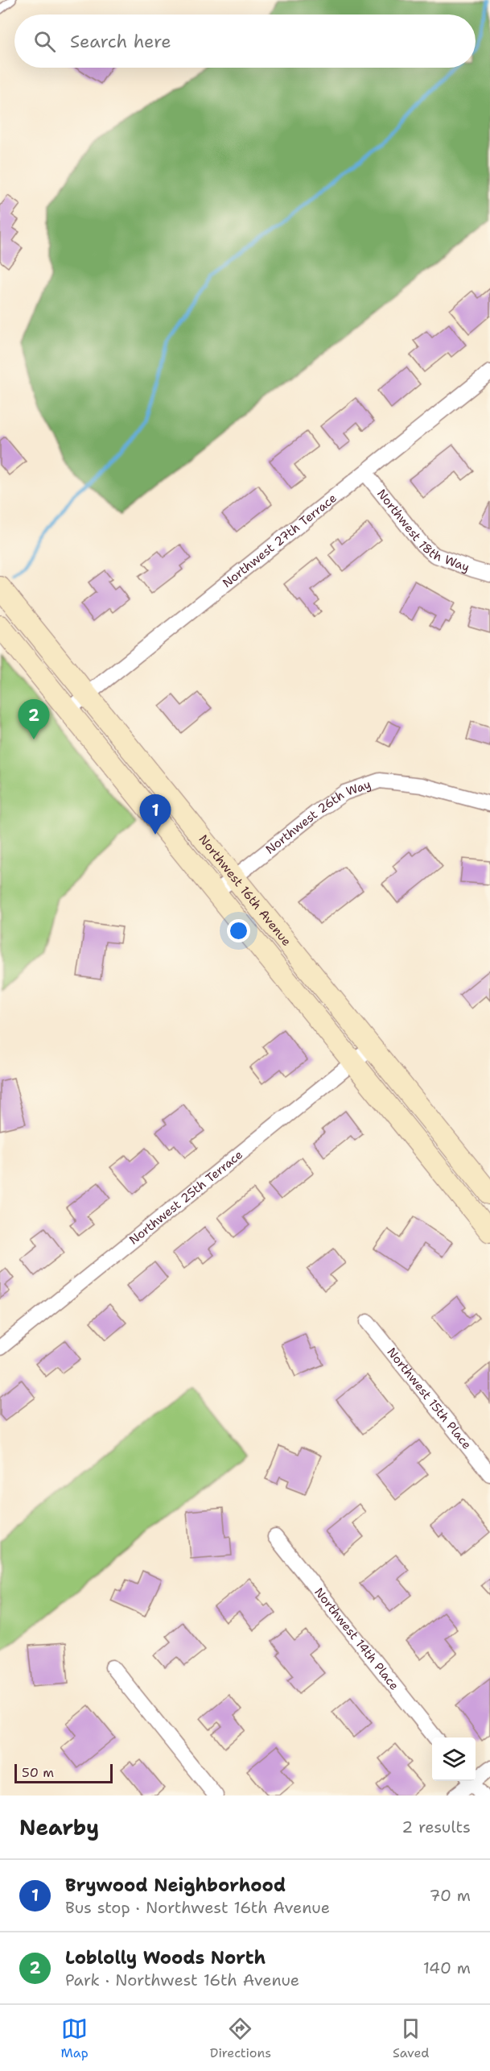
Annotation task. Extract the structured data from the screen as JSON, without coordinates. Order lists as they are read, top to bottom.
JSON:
{
  "streets": {
    "main road": ["Northwest 16th Avenue"],
    "street": [
      "Northwest 18th Way",
      "Northwest 27th Terrace",
      "Northwest 26th Way",
      "Northwest 25th Terrace",
      "Northwest 15th Place",
      "Northwest 14th Place"
    ]
  },
  "crossings": [
    ["Northwest 18th Way", "Northwest 27th Terrace"],
    ["Northwest 27th Terrace", "Northwest 16th Avenue"],
    ["Northwest 26th Way", "Northwest 16th Avenue"],
    ["Northwest 16th Avenue", "Northwest 25th Terrace"]
  ],
  "scale_bar": "50 m",
  "page": {
    "search": "Search here",
    "pins": ["2", "1"],
    "scale": "50 m",
    "heading": ["Nearby", "2 results"],
    "list": [
      {
        "mark": "1",
        "name": "Brywood Neighborhood",
        "note": "Bus stop · Northwest 16th Avenue",
        "value": "70 m"
      },
      {
        "mark": "2",
        "name": "Loblolly Woods North",
        "note": "Park · Northwest 16th Avenue",
        "value": "140 m"
      }
    ],
    "nav": ["Map", "Directions", "Saved"]
  }
}
